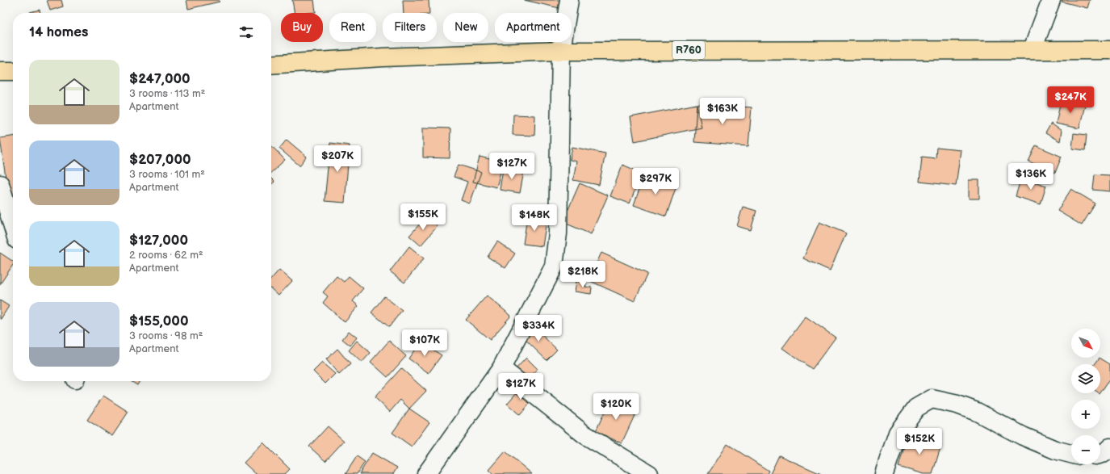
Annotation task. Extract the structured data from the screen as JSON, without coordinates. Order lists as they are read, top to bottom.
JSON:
{
  "streets": {
    "main road": ["R760"]
  },
  "north": "bottom right",
  "page": {
    "chip": [
      "Buy",
      "Rent",
      "Filters",
      "New",
      "Apartment"
    ],
    "heading": "14 homes",
    "list": [
      {
        "name": "$247,000",
        "note": "3 rooms · 113 m² · Apartment"
      },
      {
        "name": "$207,000",
        "note": "3 rooms · 101 m² · Apartment"
      },
      {
        "name": "$127,000",
        "note": "2 rooms · 62 m² · Apartment"
      },
      {
        "name": "$155,000",
        "note": "3 rooms · 98 m² · Apartment"
      }
    ],
    "price": [
      "$247K",
      "$163K",
      "$207K",
      "$127K",
      "$136K",
      "$297K",
      "$155K",
      "$148K",
      "$218K",
      "$334K",
      "$107K",
      "$127K",
      "$120K",
      "$152K"
    ],
    "map_buttons": ["+", "−"]
  }
}
